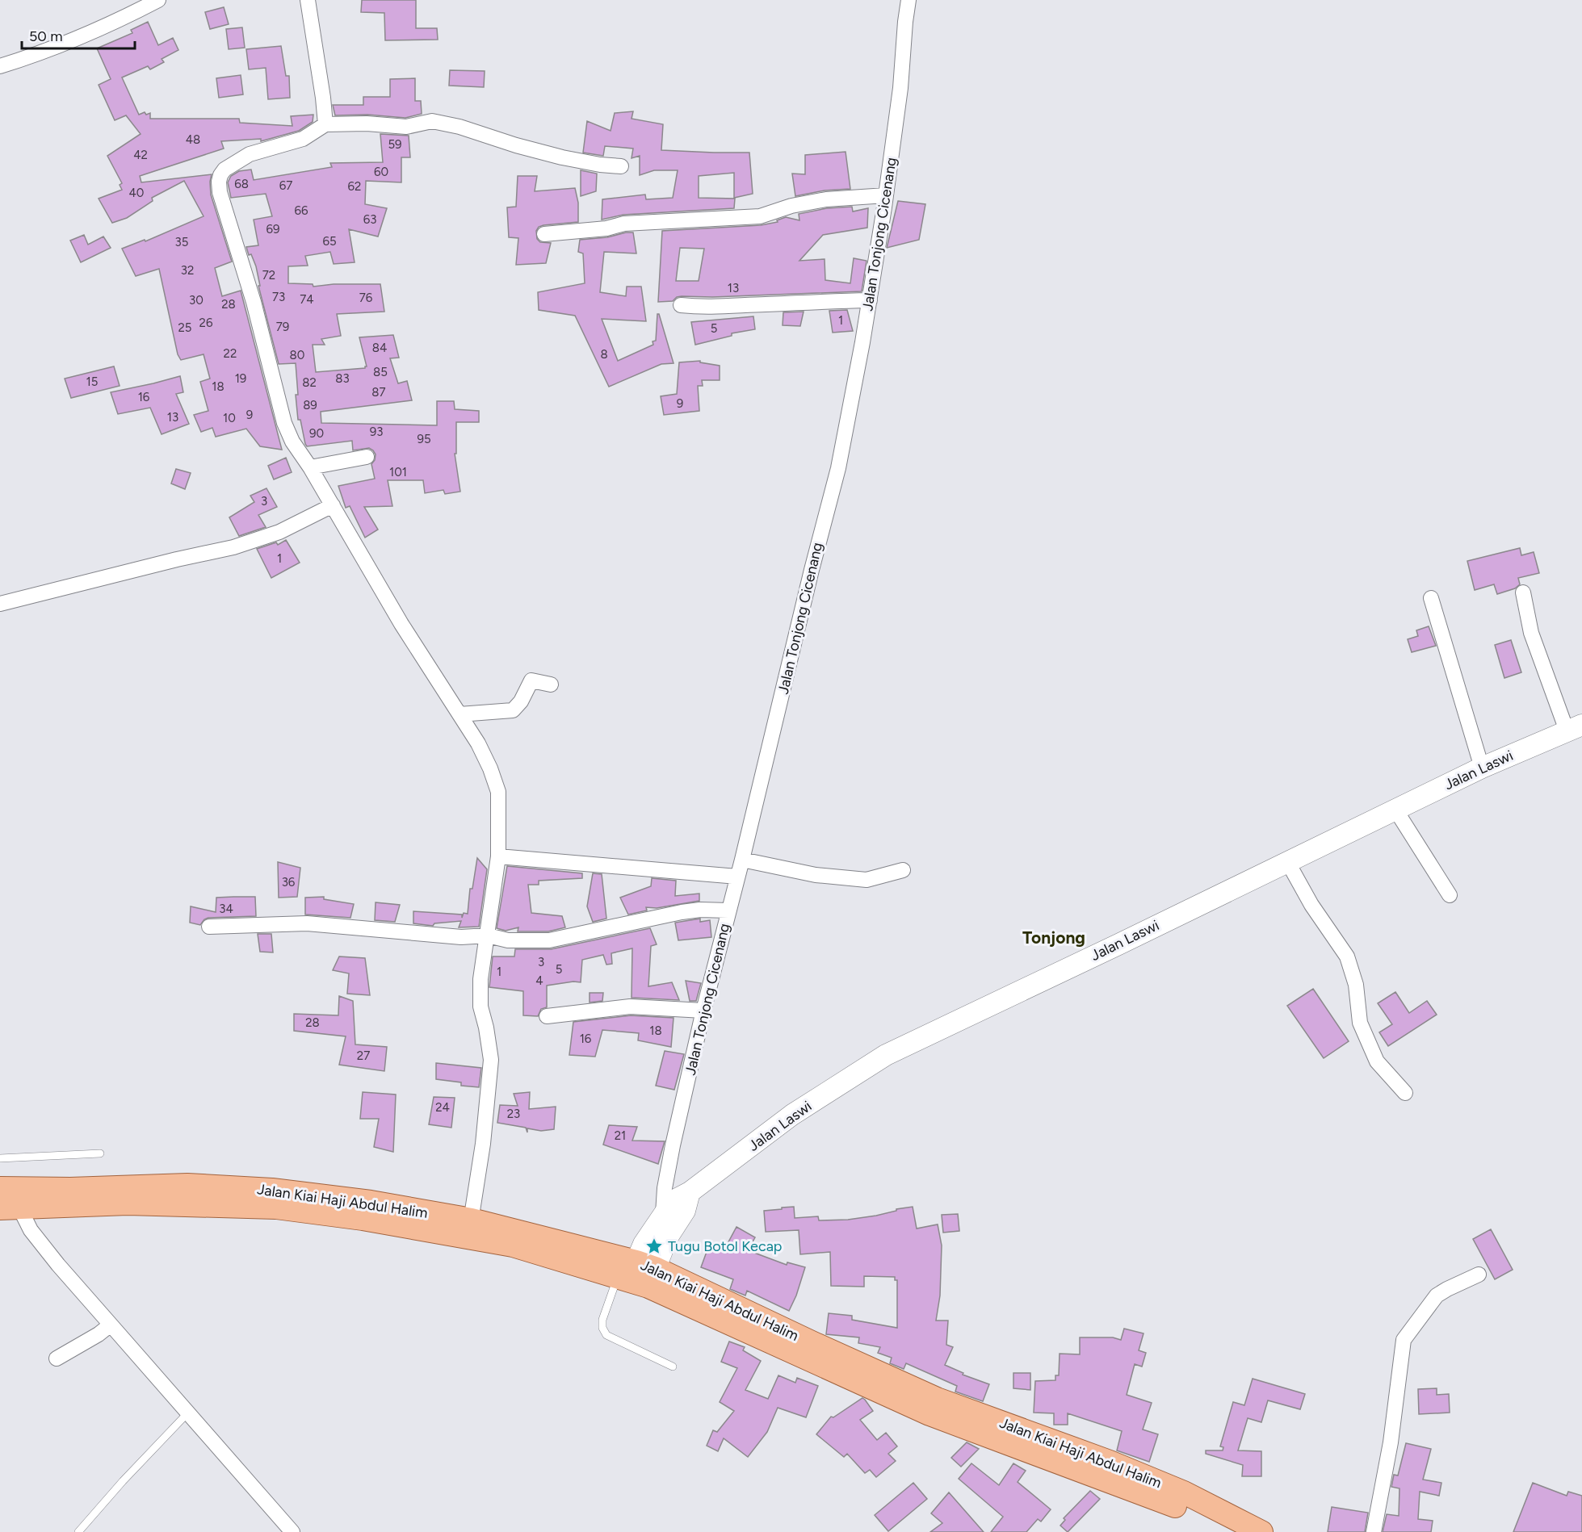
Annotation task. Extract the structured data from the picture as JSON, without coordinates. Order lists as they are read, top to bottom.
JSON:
{
  "streets": {
    "main road": ["Jalan Laswi", "Jalan Kiai Haji Abdul Halim"],
    "street": ["Jalan Tonjong Cicenang"]
  },
  "crossings": [
    ["Jalan Tonjong Cicenang", "Jalan Laswi"],
    ["Jalan Laswi", "Jalan Kiai Haji Abdul Halim"]
  ],
  "districts": ["Tonjong"],
  "places": {
    "place": ["Tugu Botol Kecap"]
  },
  "house_numbers": [
    "48",
    "59",
    "42",
    "60",
    "68",
    "67",
    "62",
    "40",
    "66",
    "63",
    "69",
    "65",
    "35",
    "32",
    "72",
    "13",
    "73",
    "76",
    "74",
    "30",
    "28",
    "1",
    "26",
    "79",
    "25",
    "5",
    "84",
    "22",
    "8",
    "80",
    "85",
    "19",
    "83",
    "15",
    "82",
    "18",
    "87",
    "16",
    "9",
    "89",
    "9",
    "13",
    "10",
    "93",
    "90",
    "95",
    "101",
    "3",
    "1",
    "36",
    "34",
    "3",
    "5",
    "1",
    "4",
    "28",
    "18",
    "16",
    "27",
    "24",
    "23",
    "21"
  ],
  "scale_bar": "50 m"
}
